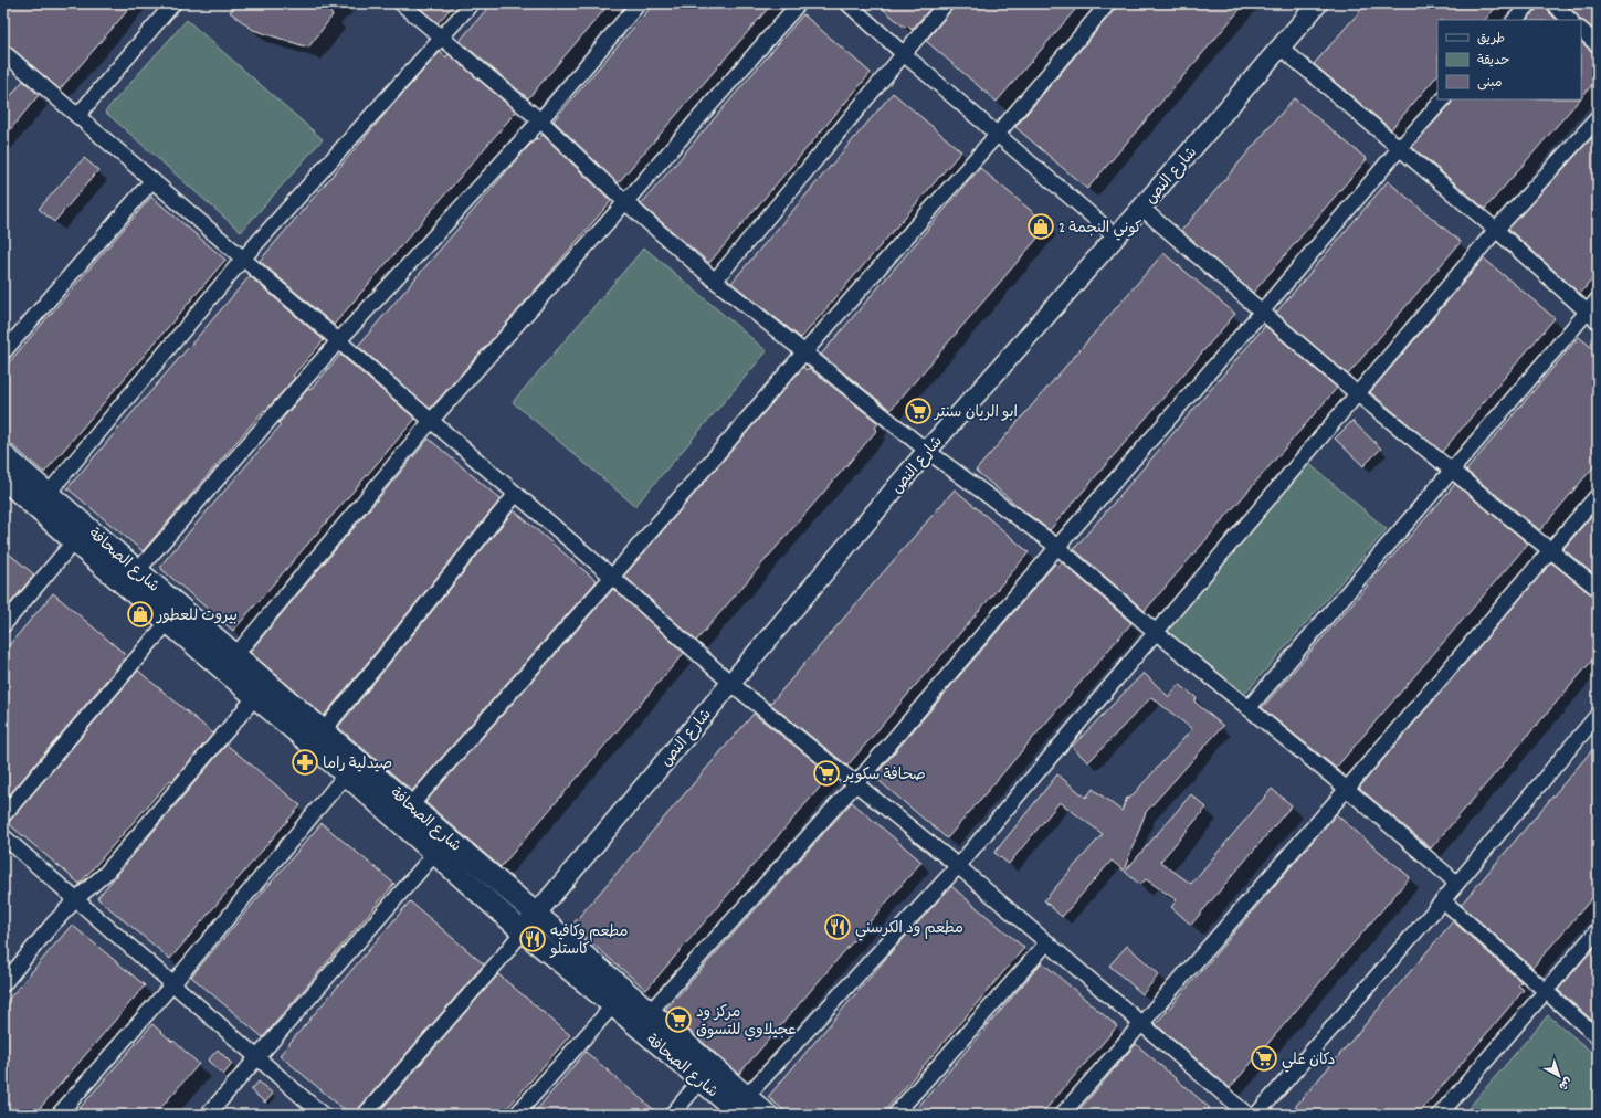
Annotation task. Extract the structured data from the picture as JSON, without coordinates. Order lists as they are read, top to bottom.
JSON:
{
  "streets": {
    "main road": ["شارع الصحافة"],
    "street": ["شارع النص"]
  },
  "crossings": [
    ["شارع النص", "شارع الصحافة"]
  ],
  "places": {
    "shop": ["كوني النجمة 2", "بيروت للعطور"],
    "supermarket": [
      "ابو الريان سنتر",
      "صحافة سكوير",
      "مركز ود عجيلاوي للتسوق",
      "دكان علي"
    ],
    "pharmacy": ["صيدلية راما"],
    "restaurant": ["مطعم ود الكرسني", "مطعم وكافيه كاستلو"]
  },
  "legend": ["طريق", "حديقة", "مبنى"],
  "north": "bottom right"
}
